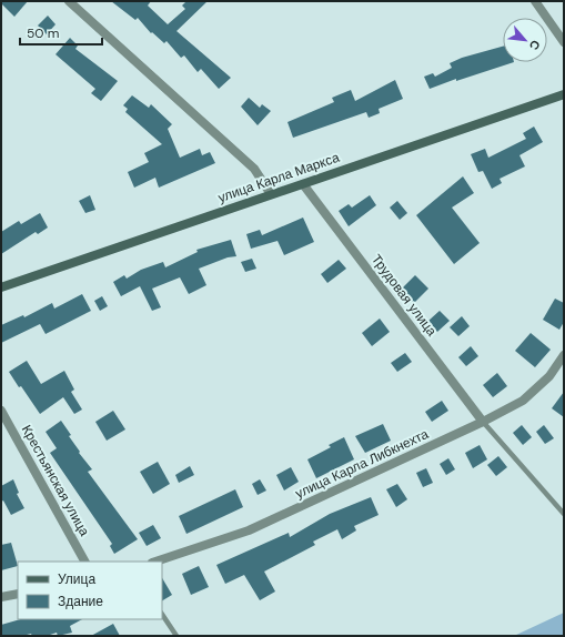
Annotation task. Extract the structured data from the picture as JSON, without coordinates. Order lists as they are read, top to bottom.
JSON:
{
  "streets": {
    "main road": ["улица Карла Маркса"],
    "street": ["Трудовая улица", "улица Карла Либкнехта", "Крестьянская улица"]
  },
  "crossings": [
    ["улица Карла Маркса", "Трудовая улица"],
    ["Трудовая улица", "улица Карла Либкнехта"]
  ],
  "legend": ["Улица", "Здание"],
  "scale_bar": "50 m",
  "north": "bottom right"
}
